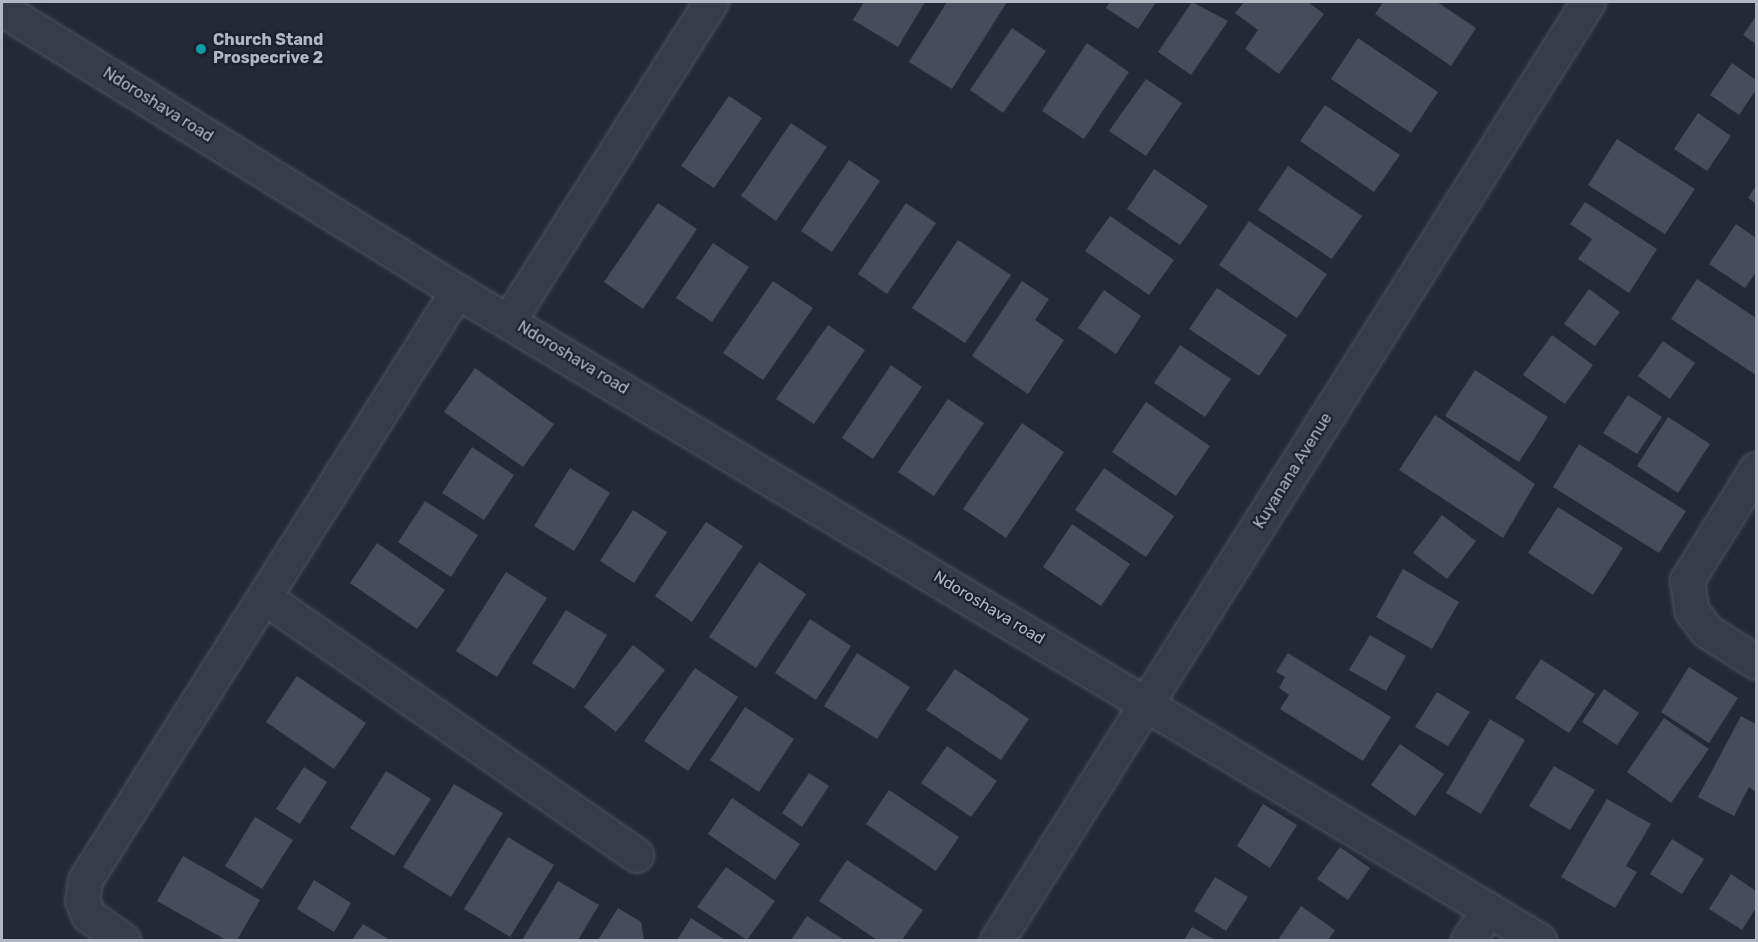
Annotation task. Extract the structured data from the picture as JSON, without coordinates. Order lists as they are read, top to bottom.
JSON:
{
  "streets": {
    "street": ["Ndoroshava road", "Kuyanana Avenue"]
  },
  "crossings": [
    ["Ndoroshava road", "Kuyanana Avenue"]
  ],
  "places": ["Church Stand Prospecrive 2"]
}
